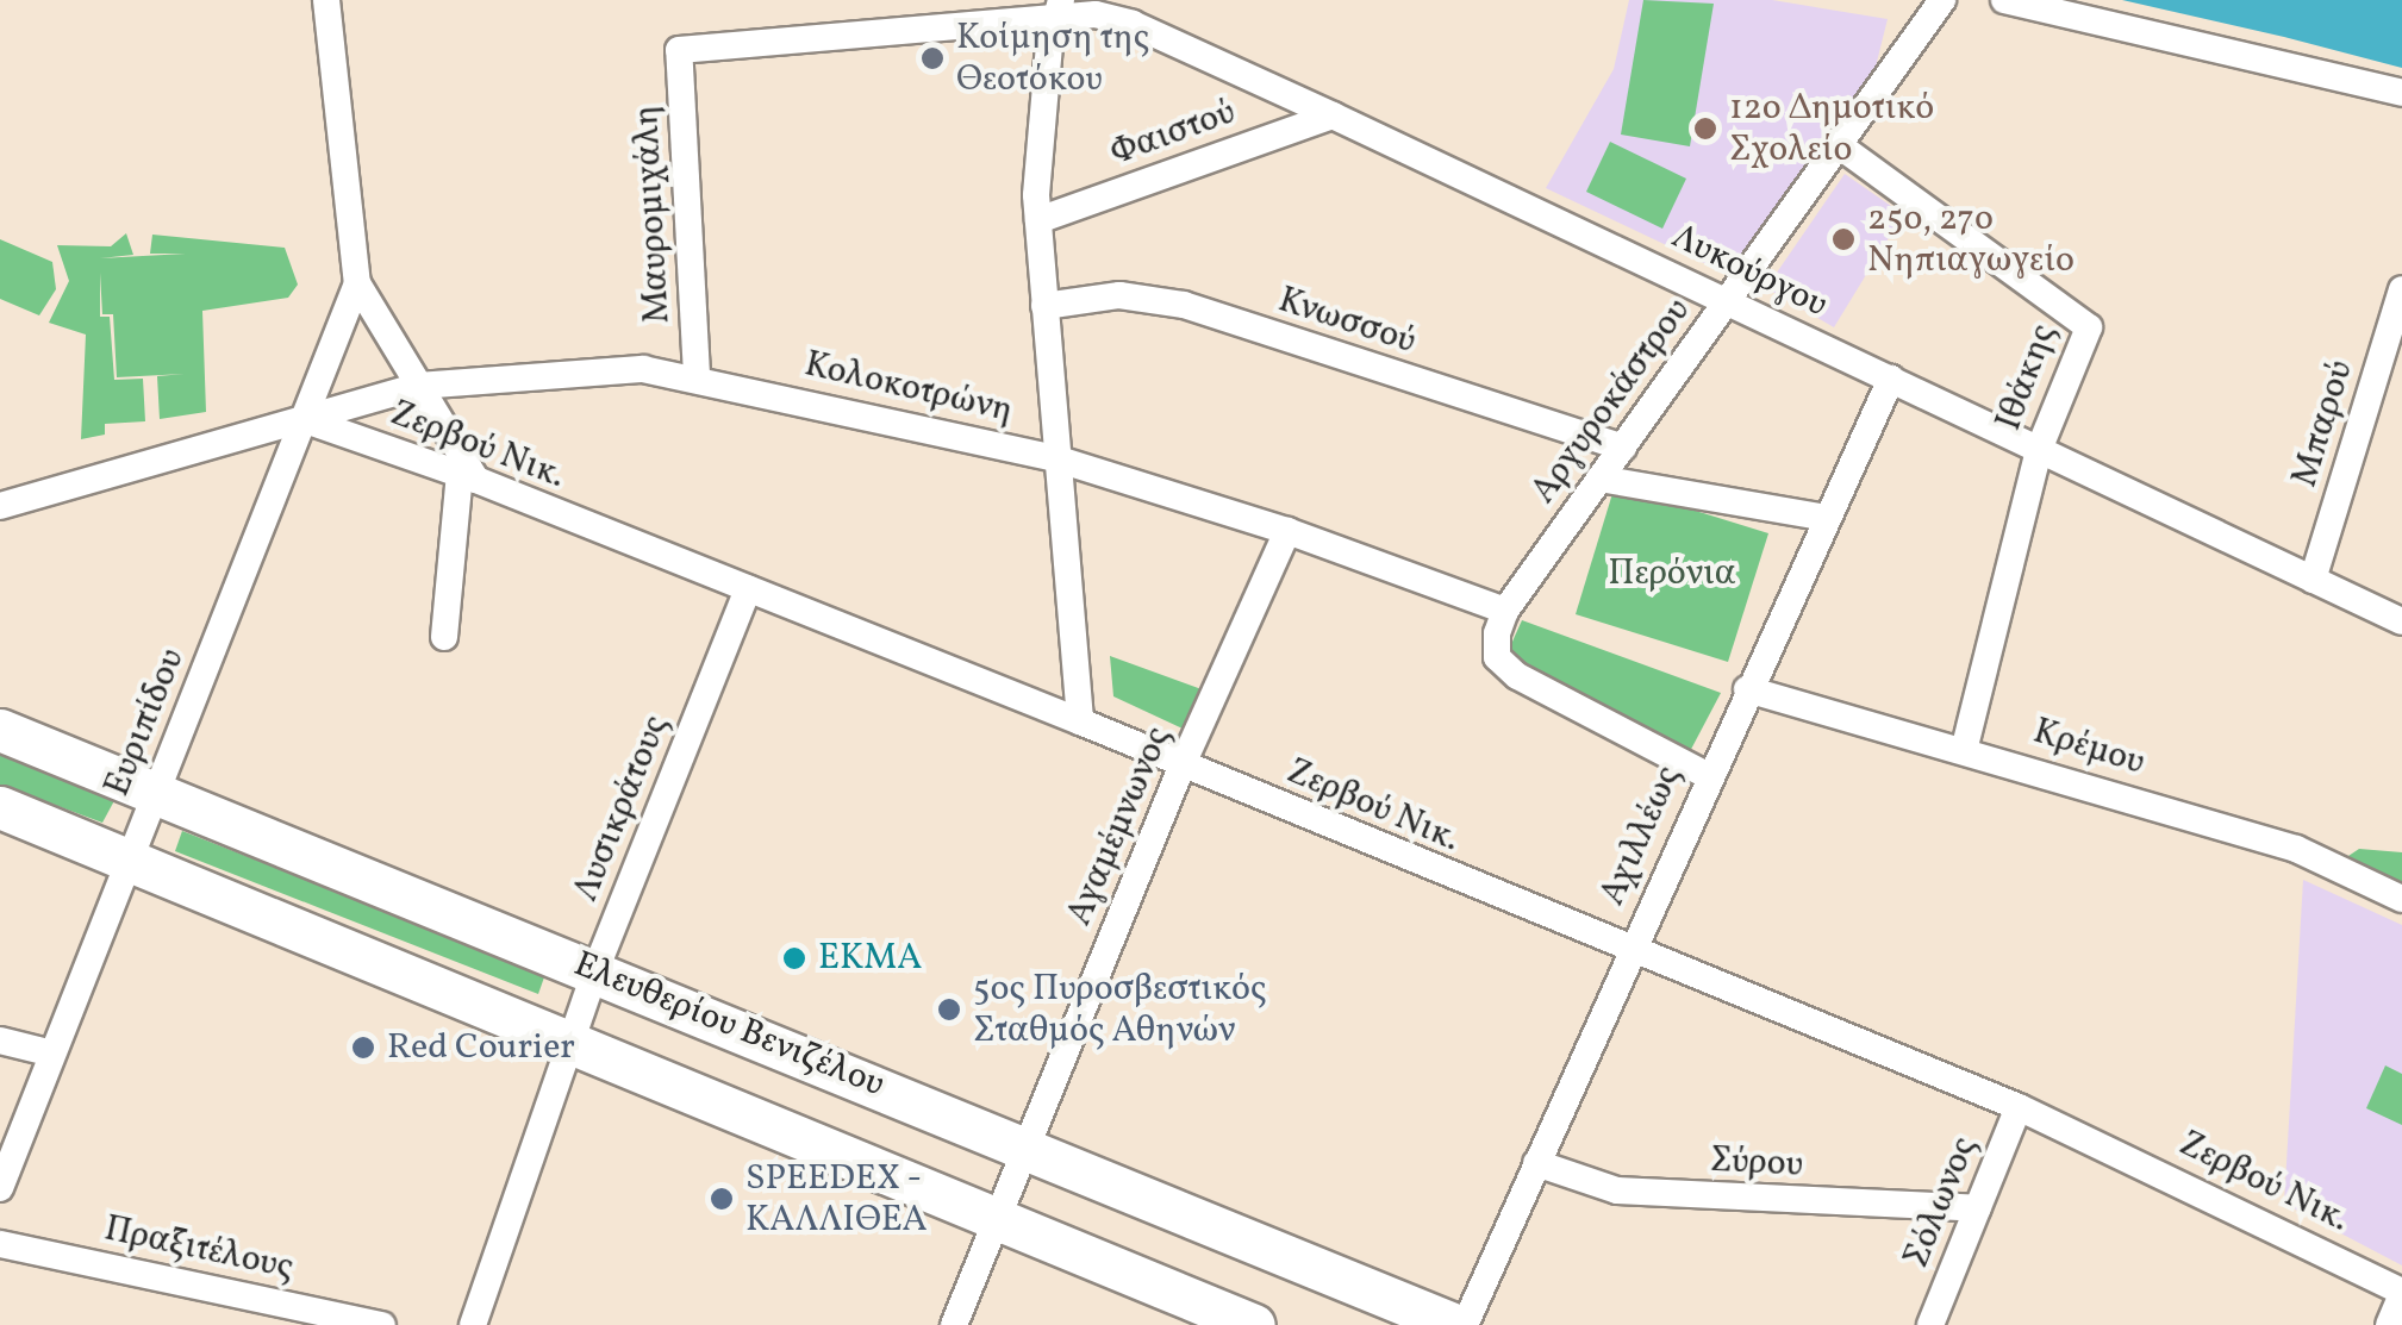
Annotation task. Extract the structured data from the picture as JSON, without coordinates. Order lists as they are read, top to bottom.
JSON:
{
  "streets": {
    "main road": ["Ελευθερίου Βενιζέλου"],
    "street": [
      "Φαιστού",
      "Μαυρομιχάλη",
      "Λυκούργου",
      "Κνωσσού",
      "Ιθάκης",
      "Κολοκοτρώνη",
      "Αργυροκάστρου",
      "Μπαρού",
      "Ζερβού Νικ.",
      "Ευριπίδου",
      "Κρέμου",
      "Λυσικράτους",
      "Αγαμέμνωνος",
      "Αχιλλέως",
      "Σύρου",
      "Σόλωνος",
      "Πραξιτέλους"
    ]
  },
  "crossings": [
    ["Φαιστού", "Λυκούργου"],
    ["Μαυρομιχάλη", "Λυκούργου"],
    ["Μαυρομιχάλη", "Κολοκοτρώνη"],
    ["Λυκούργου", "Ιθάκης"],
    ["Λυκούργου", "Αργυροκάστρου"],
    ["Λυκούργου", "Μπαρού"],
    ["Λυκούργου", "Αχιλλέως"],
    ["Κνωσσού", "Αργυροκάστρου"],
    ["Ιθάκης", "Αργυροκάστρου"],
    ["Ιθάκης", "Κρέμου"],
    ["Κολοκοτρώνη", "Αργυροκάστρου"],
    ["Κολοκοτρώνη", "Ζερβού Νικ."],
    ["Κολοκοτρώνη", "Ευριπίδου"],
    ["Κολοκοτρώνη", "Αγαμέμνωνος"],
    ["Ζερβού Νικ.", "Ευριπίδου"],
    ["Ζερβού Νικ.", "Λυσικράτους"],
    ["Ζερβού Νικ.", "Αγαμέμνωνος"],
    ["Ζερβού Νικ.", "Αχιλλέως"],
    ["Ζερβού Νικ.", "Σόλωνος"],
    ["Ευριπίδου", "Ελευθερίου Βενιζέλου"],
    ["Κρέμου", "Αχιλλέως"],
    ["Λυσικράτους", "Ελευθερίου Βενιζέλου"],
    ["Αγαμέμνωνος", "Ελευθερίου Βενιζέλου"],
    ["Αχιλλέως", "Σύρου"],
    ["Σύρου", "Σόλωνος"]
  ],
  "parks": ["Περόνια"],
  "places": [
    "Κοίμηση της Θεοτόκου",
    "12ο Δημοτικό Σχολείο",
    "25ο, 27ο Νηπιαγωγείο",
    "ΕΚΜΑ",
    "5ος Πυροσβεστικός Σταθμός Αθηνών",
    "Red Courier",
    "SPEEDEX - ΚΑΛΛΙΘΕΑ"
  ]
}
